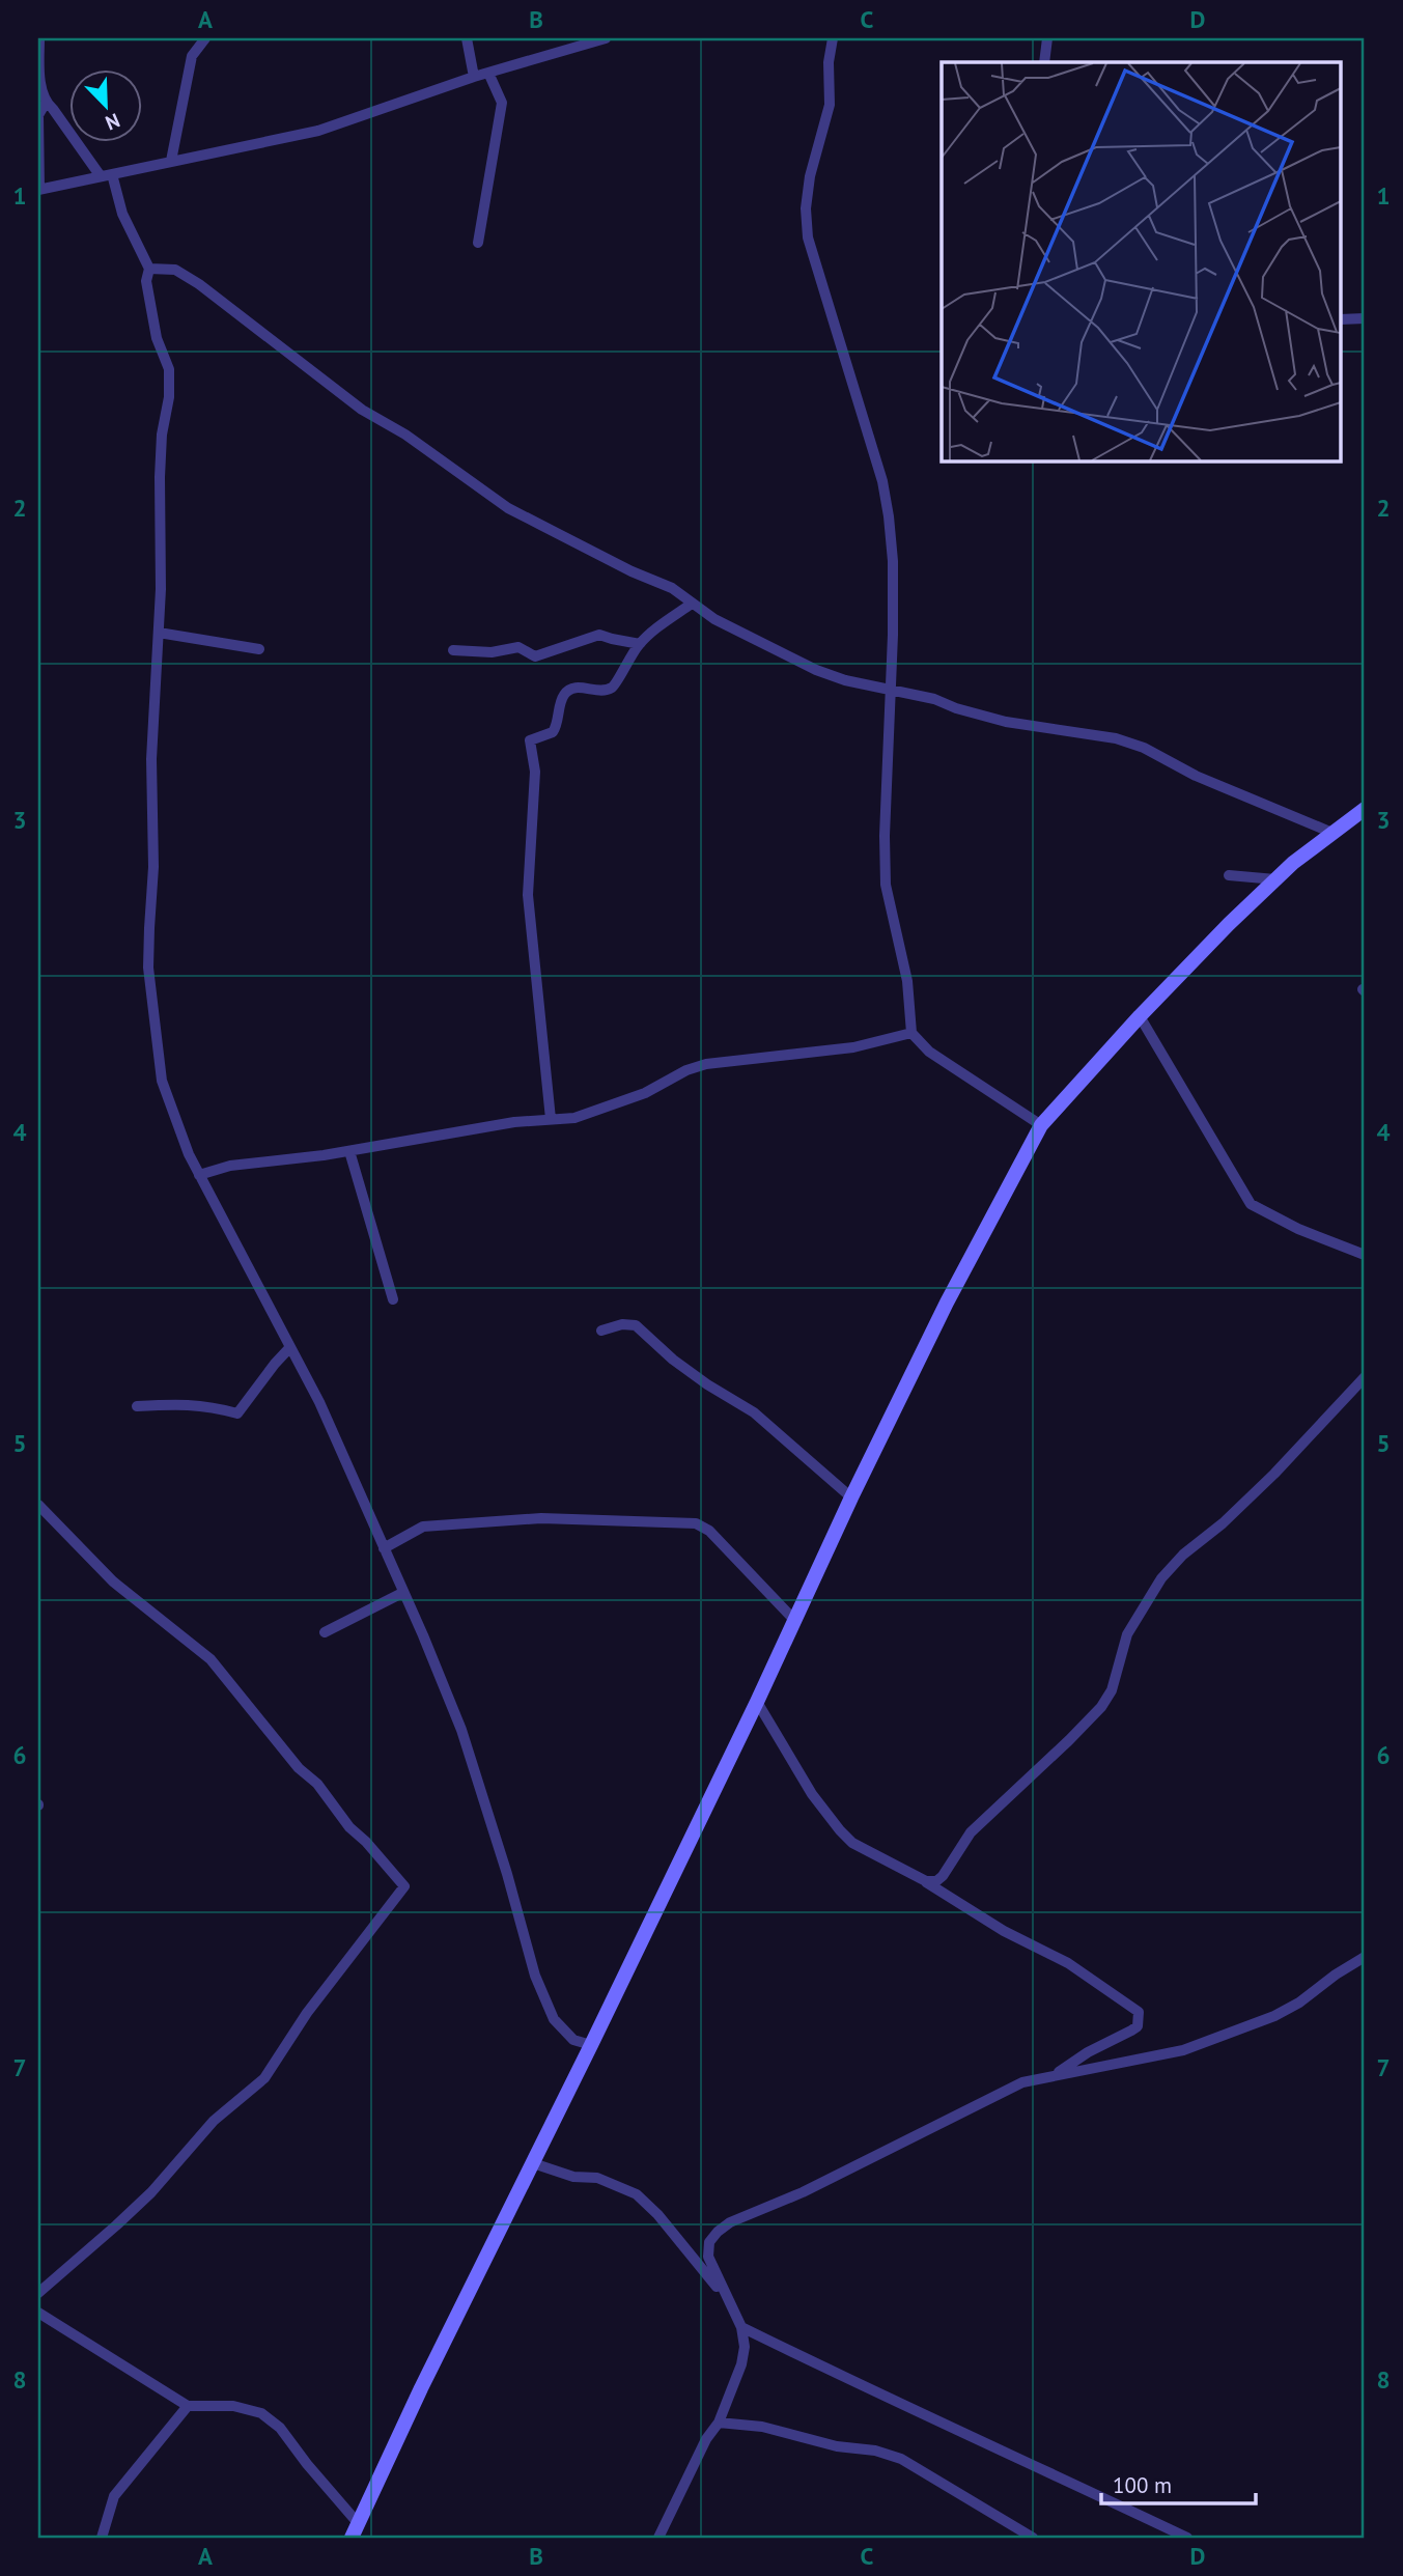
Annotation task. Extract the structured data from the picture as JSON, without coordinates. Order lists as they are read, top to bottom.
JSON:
{
  "scale_bar": "100 m",
  "north": "bottom right",
  "grid": {
    "columns": [
      "A",
      "B",
      "C",
      "D"
    ],
    "rows": [
      "1",
      "2",
      "3",
      "4",
      "5",
      "6",
      "7",
      "8"
    ]
  }
}
